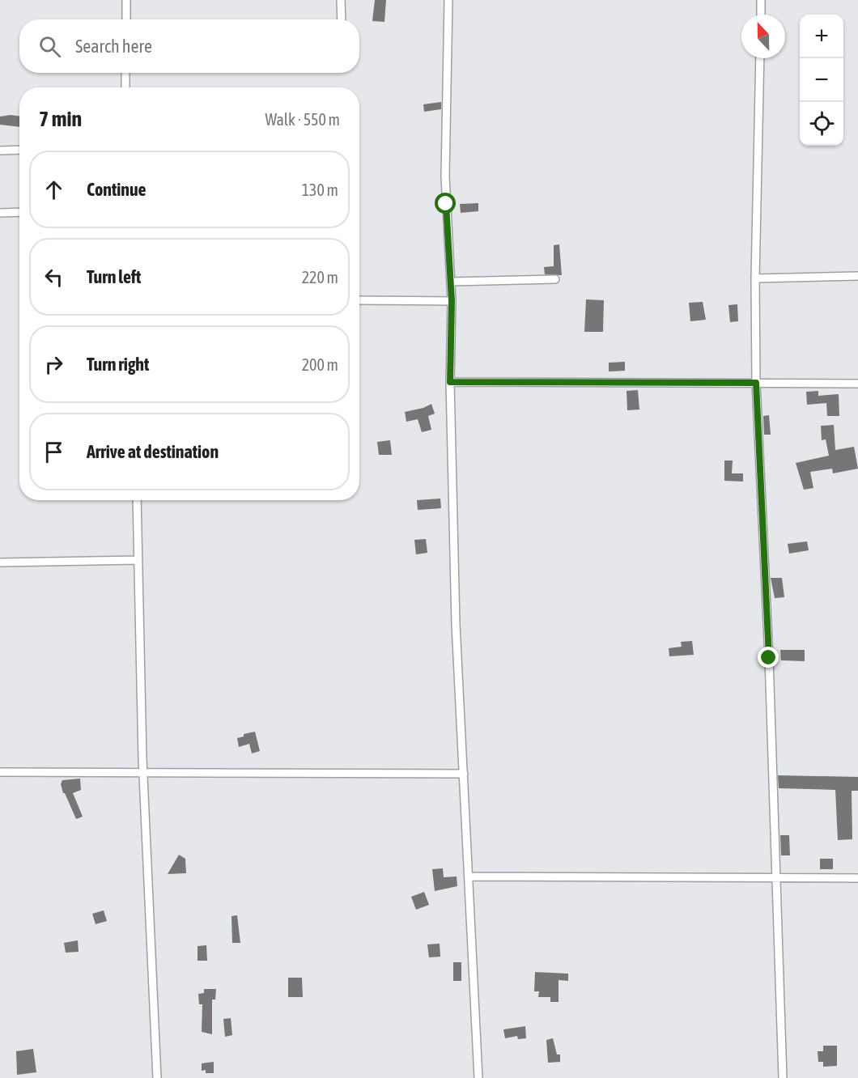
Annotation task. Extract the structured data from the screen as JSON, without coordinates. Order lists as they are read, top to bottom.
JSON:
{
  "north": "top",
  "page": {
    "map_buttons": ["+", "−"],
    "search": "Search here",
    "heading": ["7 min", "Walk · 550 m"],
    "list": [
      ["Continue", "130 m"],
      ["Turn left", "220 m"],
      ["Turn right", "200 m"],
      "Arrive at destination"
    ]
  }
}
